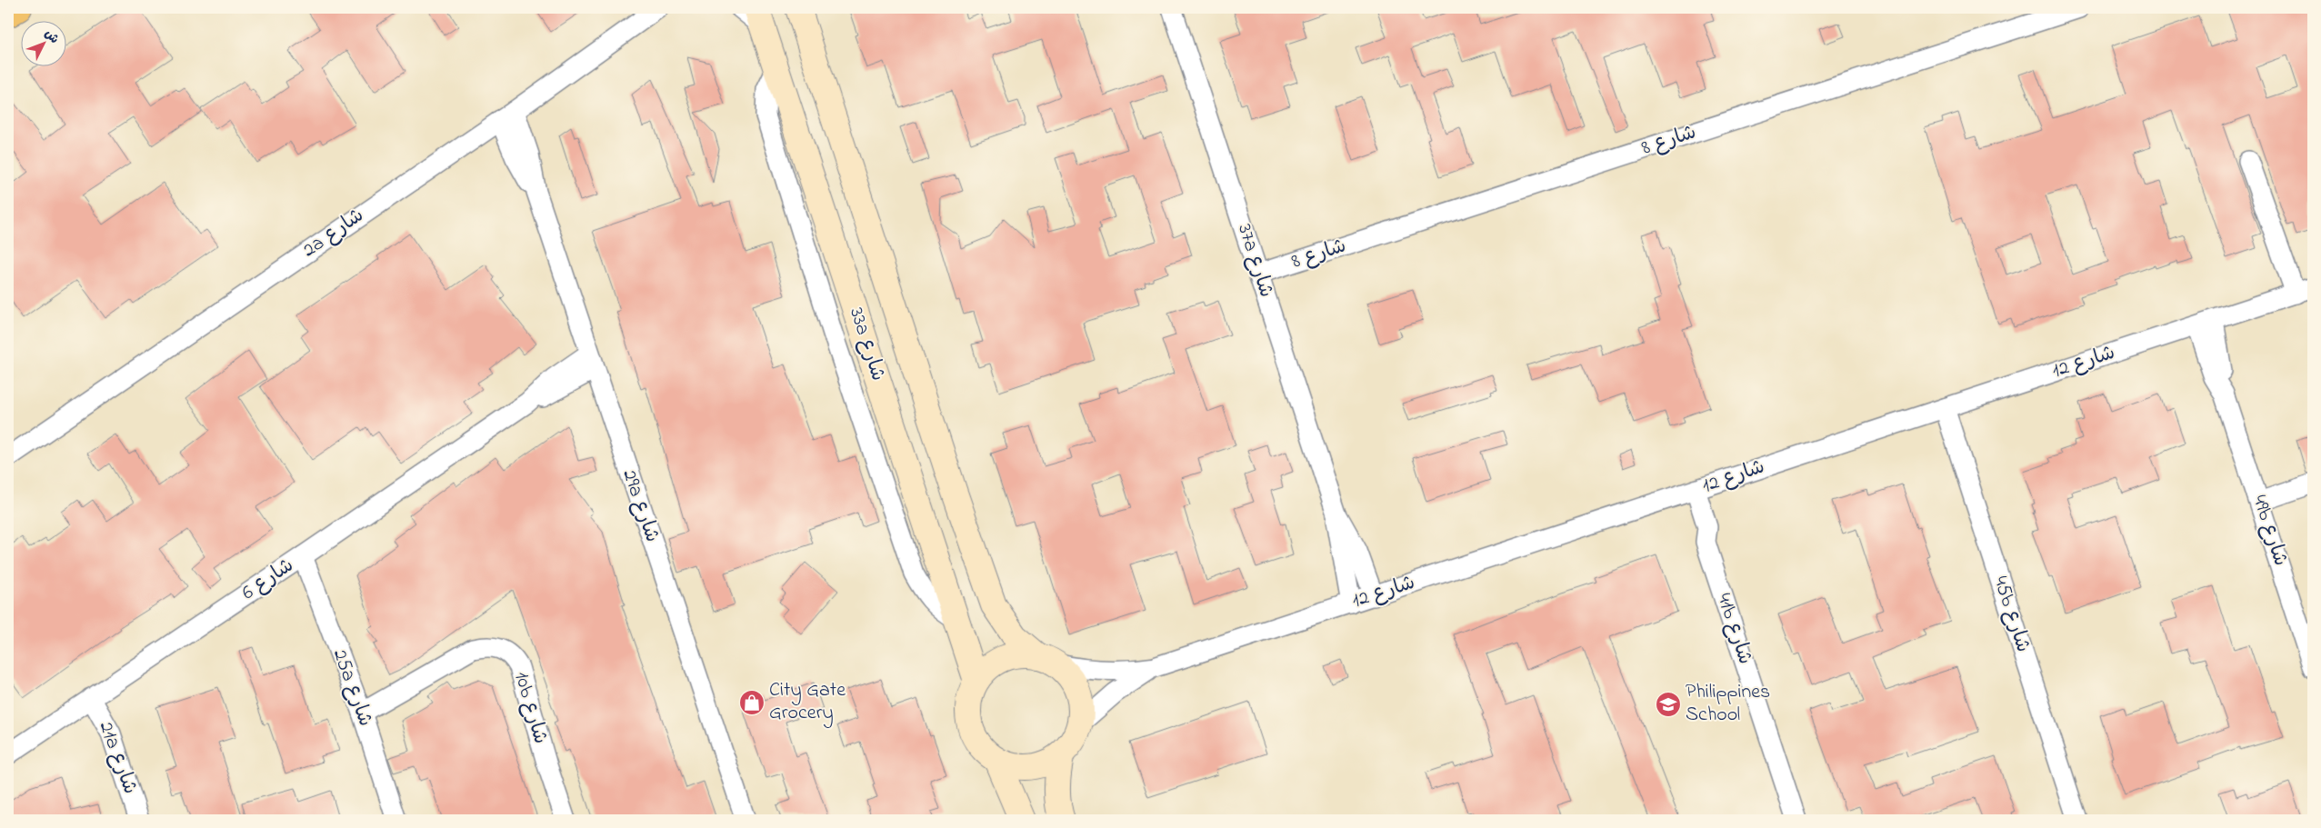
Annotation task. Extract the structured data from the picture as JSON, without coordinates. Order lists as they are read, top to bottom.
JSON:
{
  "streets": {
    "street": [
      "شارع 8",
      "2a شارع",
      "37a شارع",
      "33a شارع",
      "شارع 12",
      "29a شارع",
      "49b شارع",
      "شارع 6",
      "45b شارع",
      "41b شارع",
      "25a شارع",
      "10b شارع",
      "21a شارع"
    ]
  },
  "crossings": [
    ["شارع 8", "37a شارع"],
    ["2a شارع", "29a شارع"],
    ["37a شارع", "شارع 12"],
    ["33a شارع", "شارع 12"],
    ["شارع 12", "49b شارع"],
    ["شارع 12", "45b شارع"],
    ["شارع 12", "41b شارع"],
    ["29a شارع", "شارع 6"],
    ["شارع 6", "25a شارع"],
    ["شارع 6", "21a شارع"],
    ["25a شارع", "10b شارع"]
  ],
  "places": {
    "shop": ["City Gate Grocery"],
    "school or university": ["Philippines School"]
  },
  "north": "top right"
}
